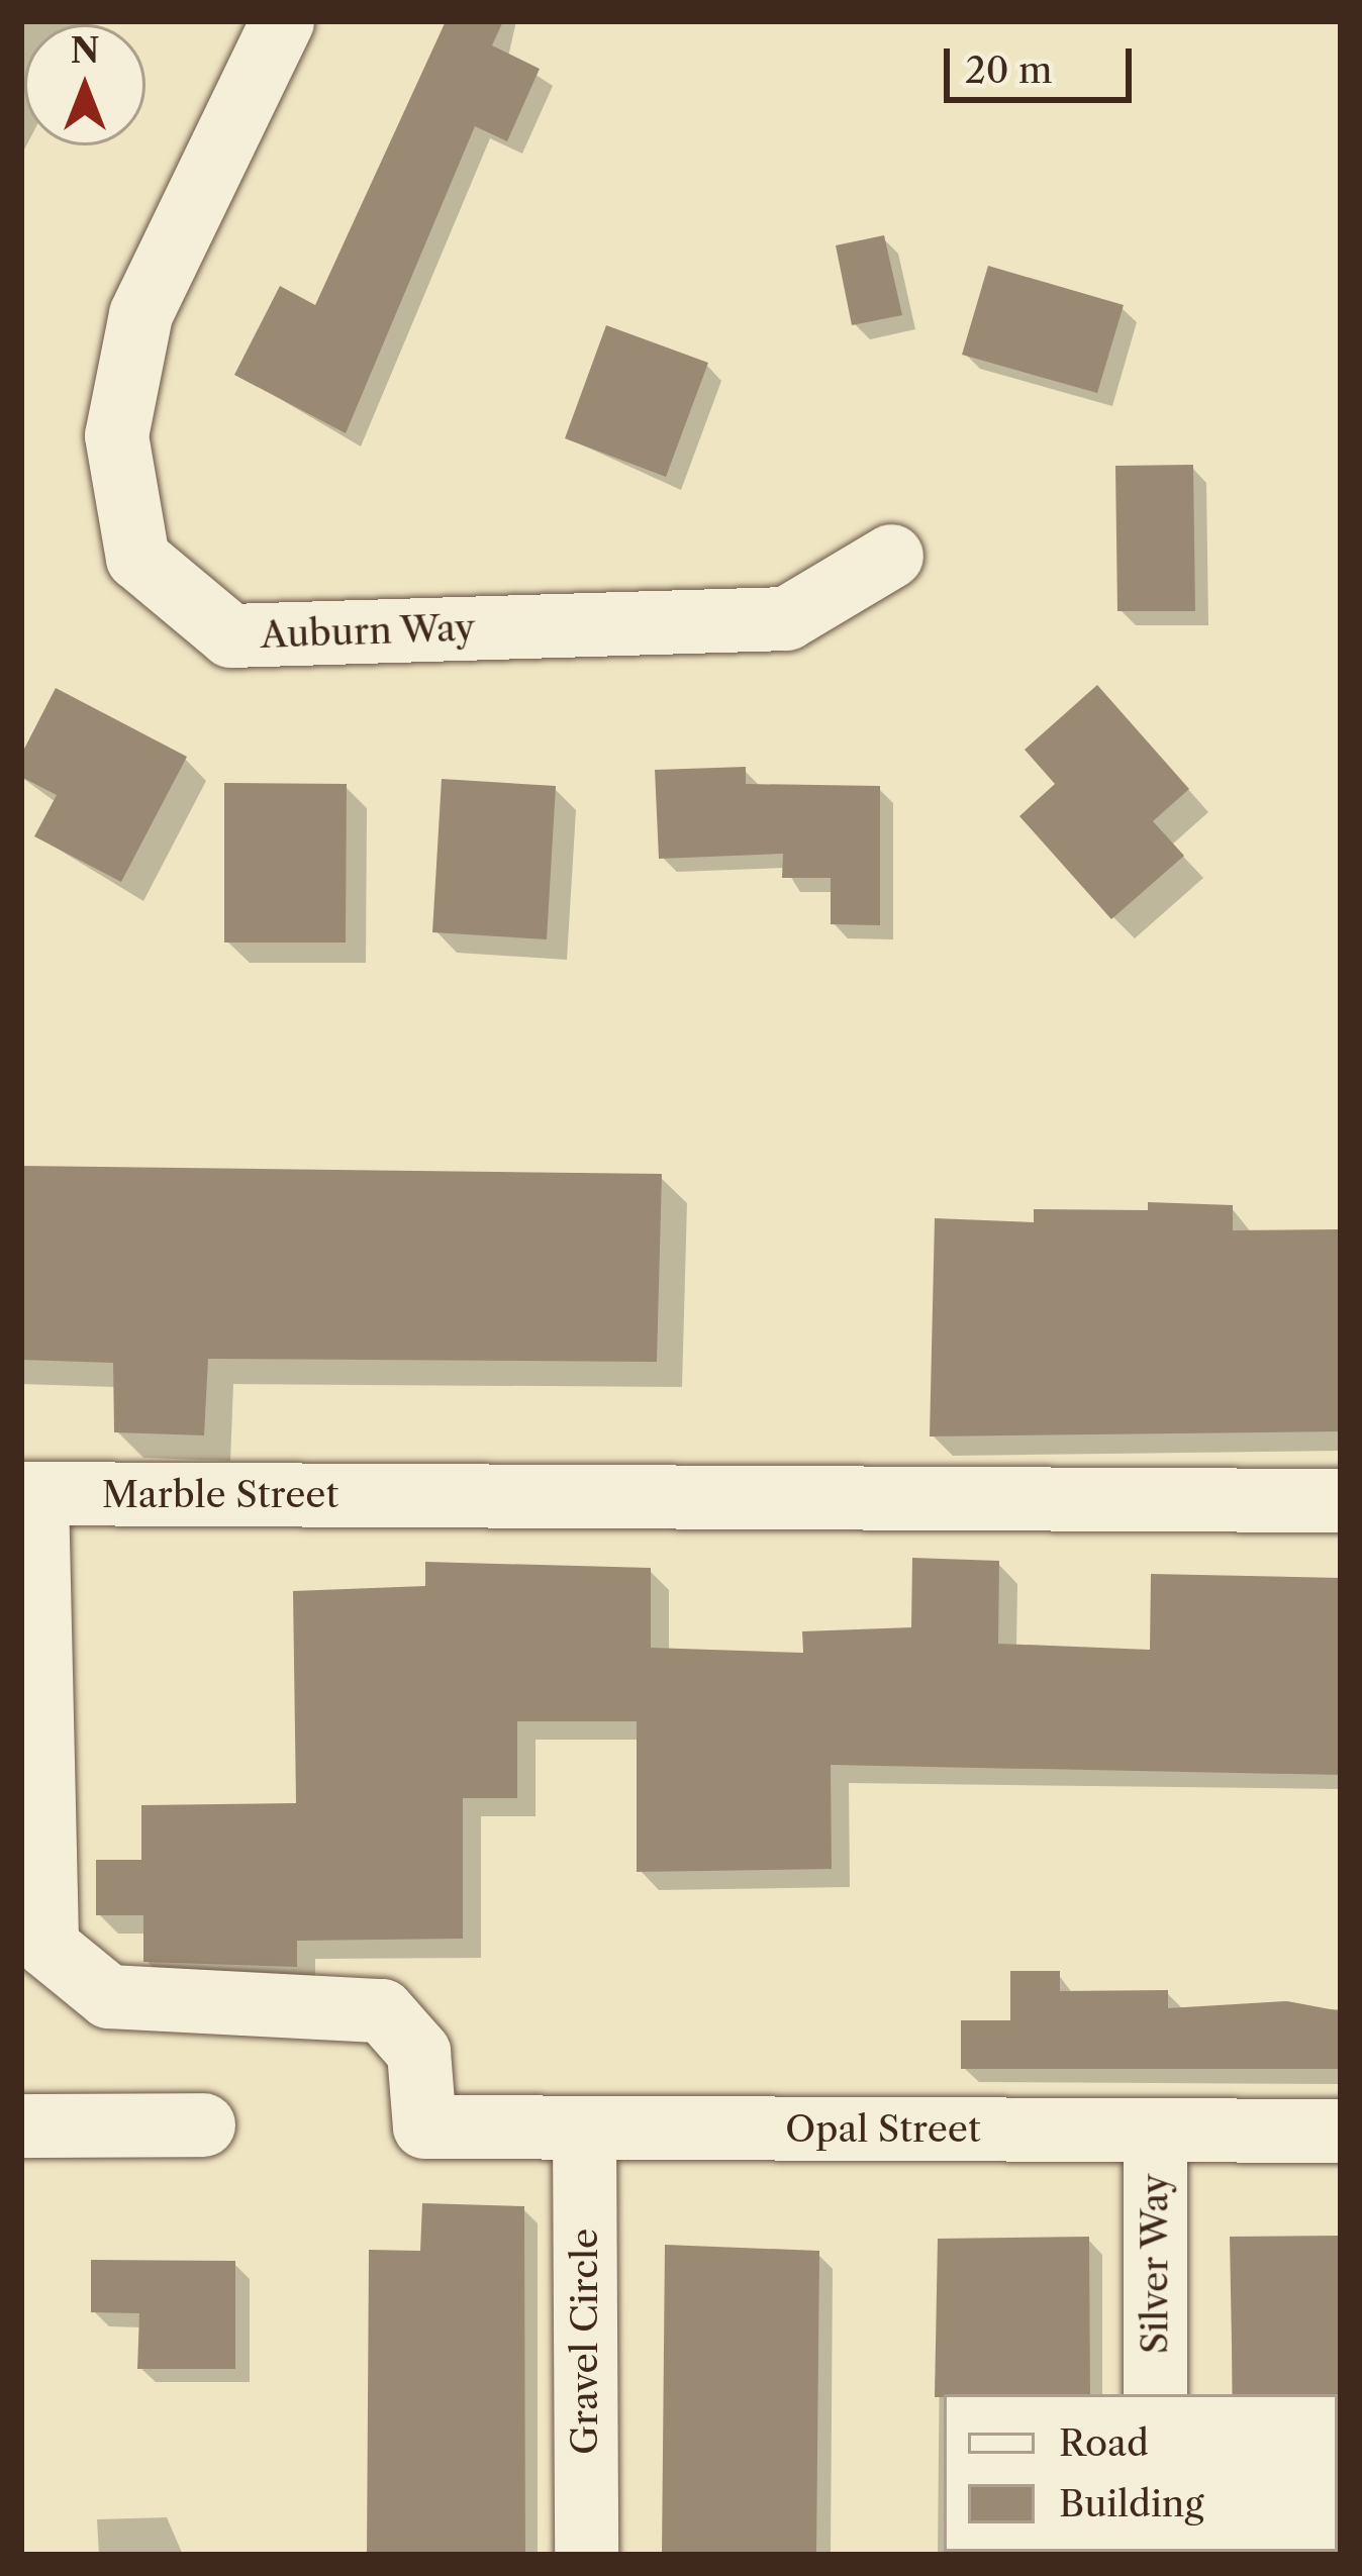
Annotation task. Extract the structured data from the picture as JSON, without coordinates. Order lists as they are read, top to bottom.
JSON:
{
  "streets": {
    "street": [
      "Auburn Way",
      "Marble Street",
      "Opal Street",
      "Silver Way",
      "Gravel Circle"
    ]
  },
  "crossings": [
    ["Marble Street", "Opal Street"],
    ["Opal Street", "Silver Way"],
    ["Opal Street", "Gravel Circle"]
  ],
  "legend": ["Road", "Building"],
  "scale_bar": "20 m",
  "north": "top"
}
